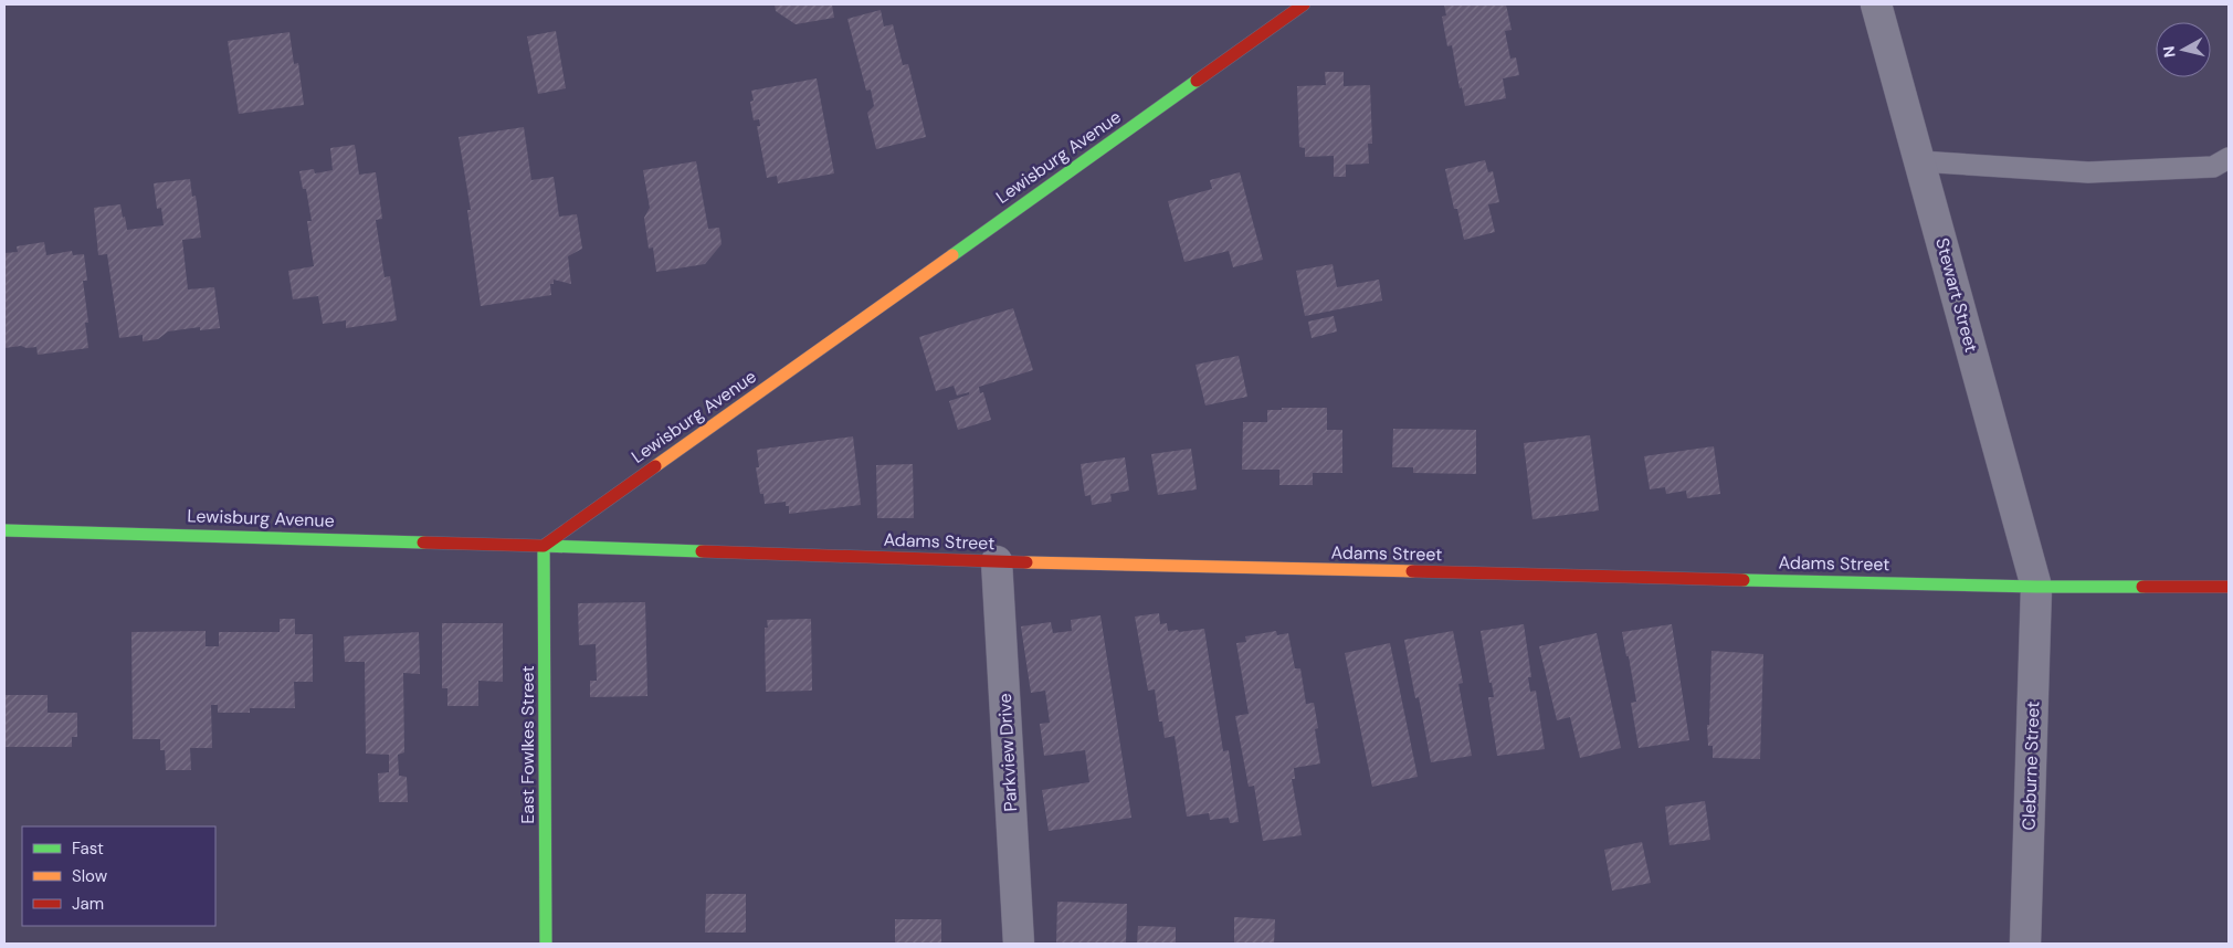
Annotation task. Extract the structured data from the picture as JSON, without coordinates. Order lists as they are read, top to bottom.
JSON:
{
  "streets": {
    "street": [
      "Lewisburg Avenue",
      "Stewart Street",
      "Adams Street",
      "East Fowlkes Street",
      "Parkview Drive",
      "Cleburne Street"
    ]
  },
  "crossings": [
    ["Lewisburg Avenue", "Adams Street"],
    ["Lewisburg Avenue", "East Fowlkes Street"],
    ["Stewart Street", "Adams Street"],
    ["Stewart Street", "Cleburne Street"],
    ["Adams Street", "East Fowlkes Street"],
    ["Adams Street", "Parkview Drive"],
    ["Adams Street", "Cleburne Street"]
  ],
  "legend": ["Fast", "Slow", "Jam"],
  "north": "left"
}
